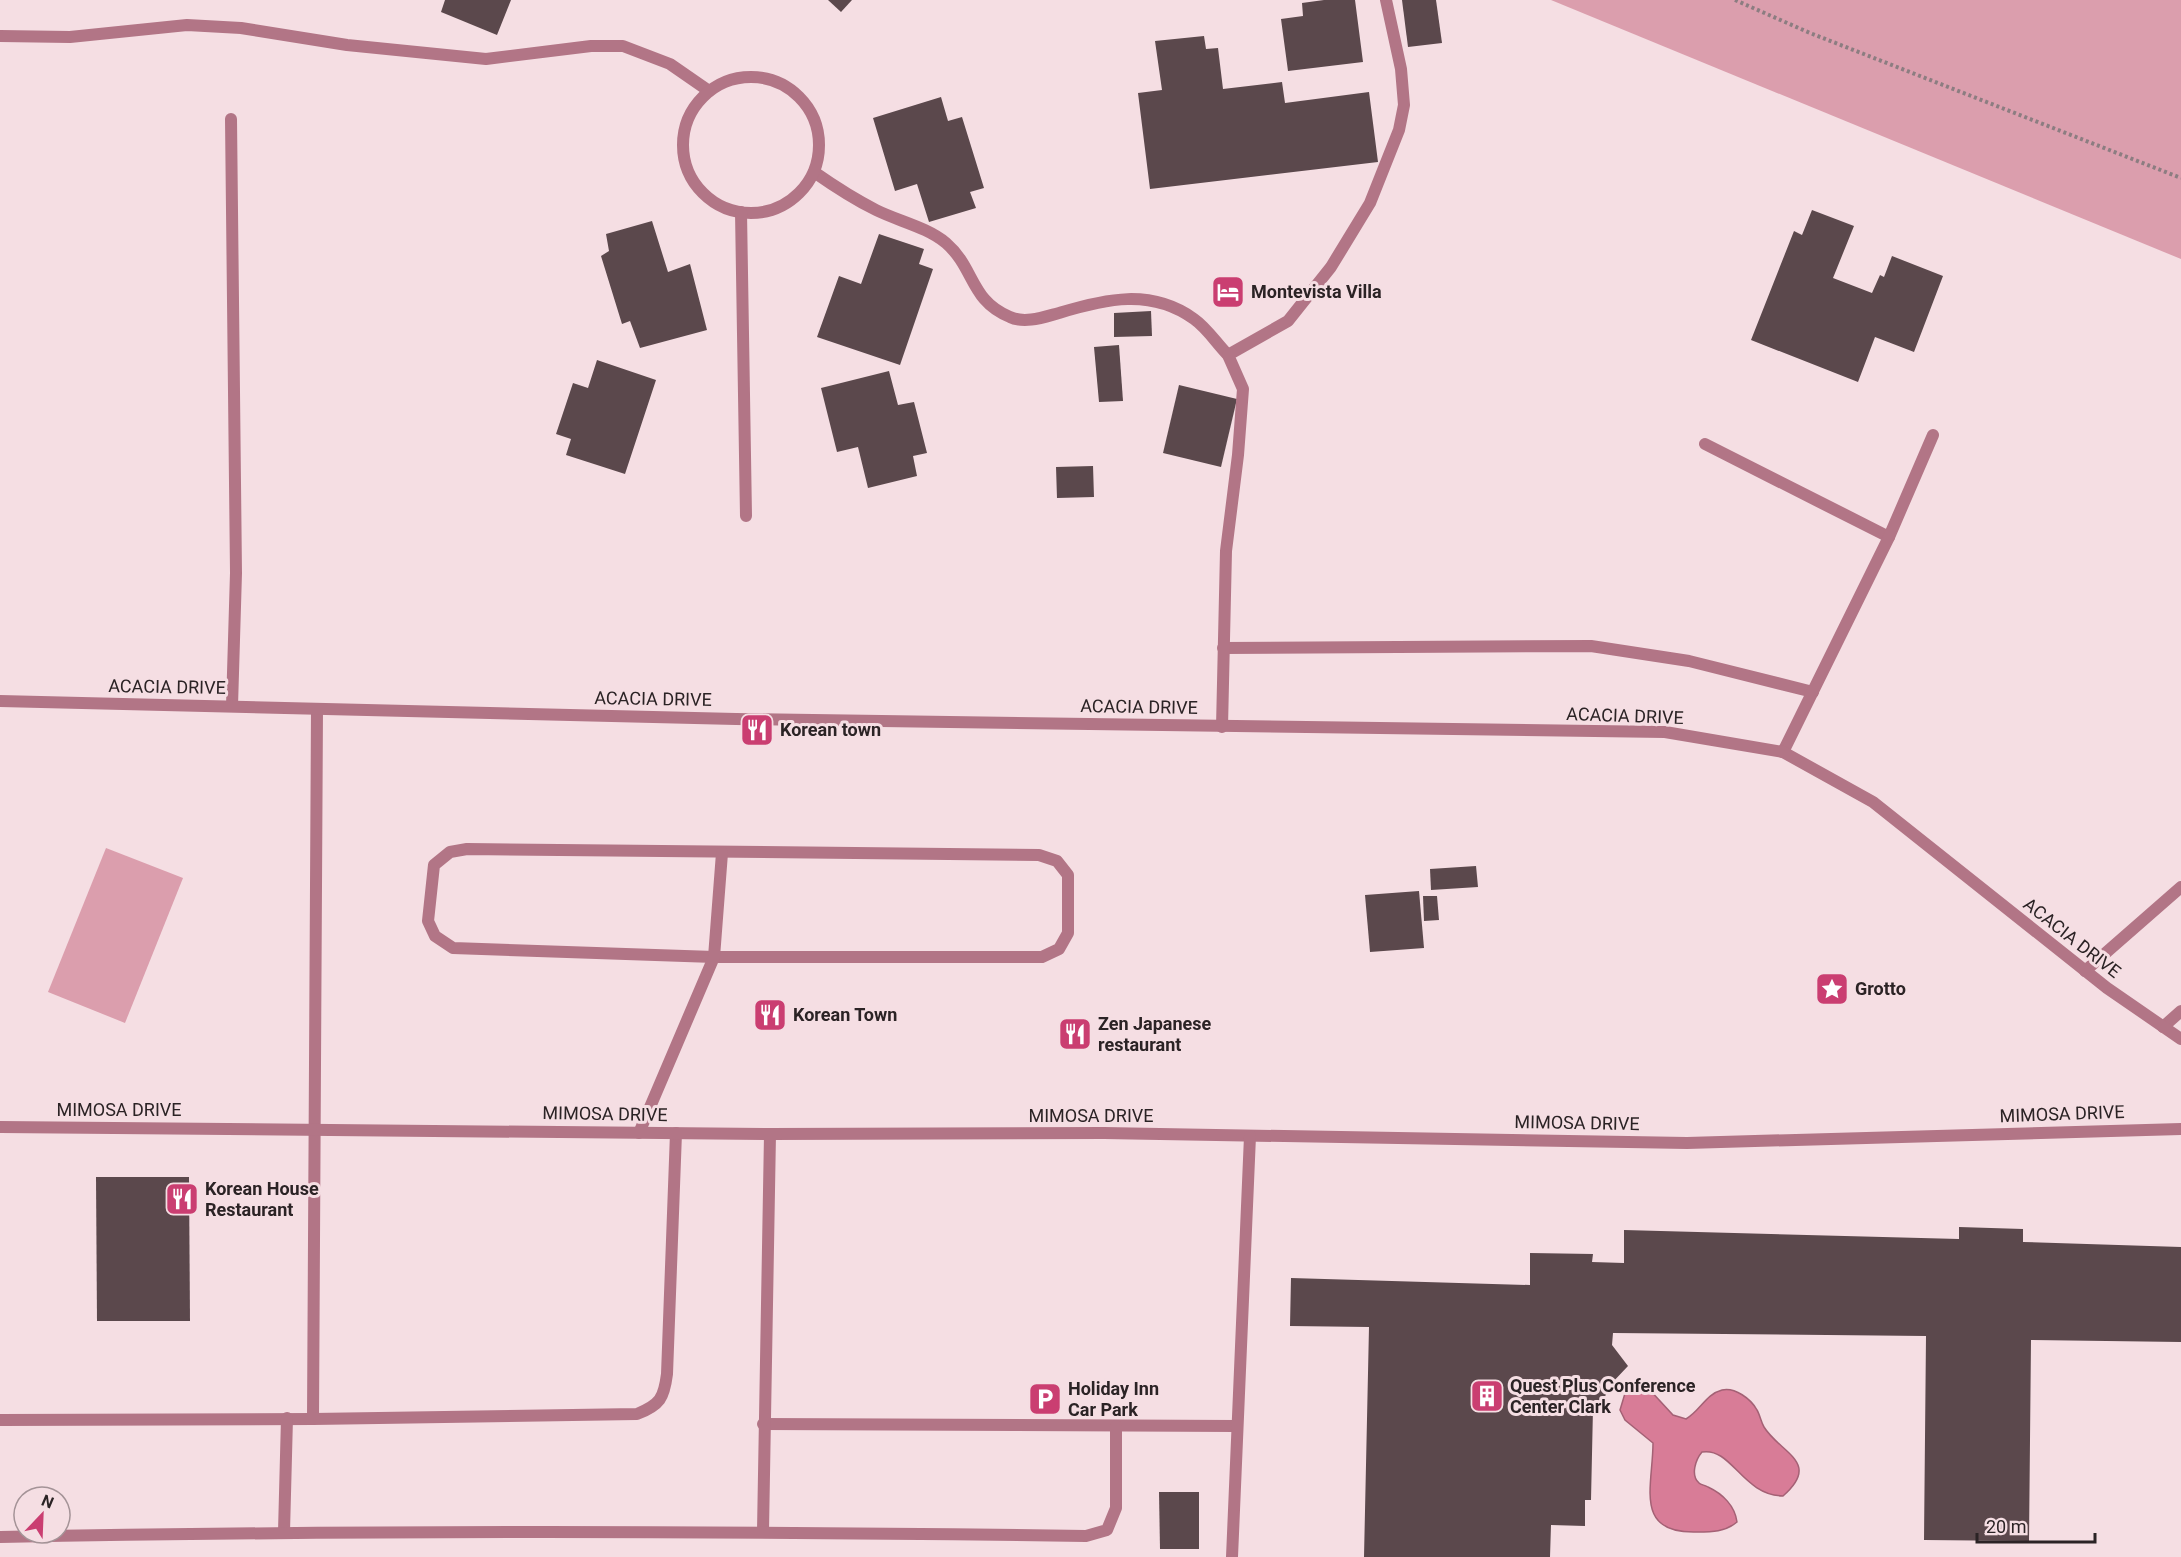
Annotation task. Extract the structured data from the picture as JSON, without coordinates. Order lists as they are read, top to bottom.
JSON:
{
  "streets": {
    "street": ["ACACIA DRIVE", "MIMOSA DRIVE"]
  },
  "places": {
    "hotel": ["Montevista Villa"],
    "restaurant": [
      "Korean town",
      "Korean Town",
      "Zen Japanese restaurant",
      "Korean House Restaurant"
    ],
    "place": ["Grotto"],
    "building": ["Quest Plus Conference Center Clark"],
    "parking": ["Holiday Inn Car Park"]
  },
  "scale_bar": "20 m",
  "north": "top right"
}
